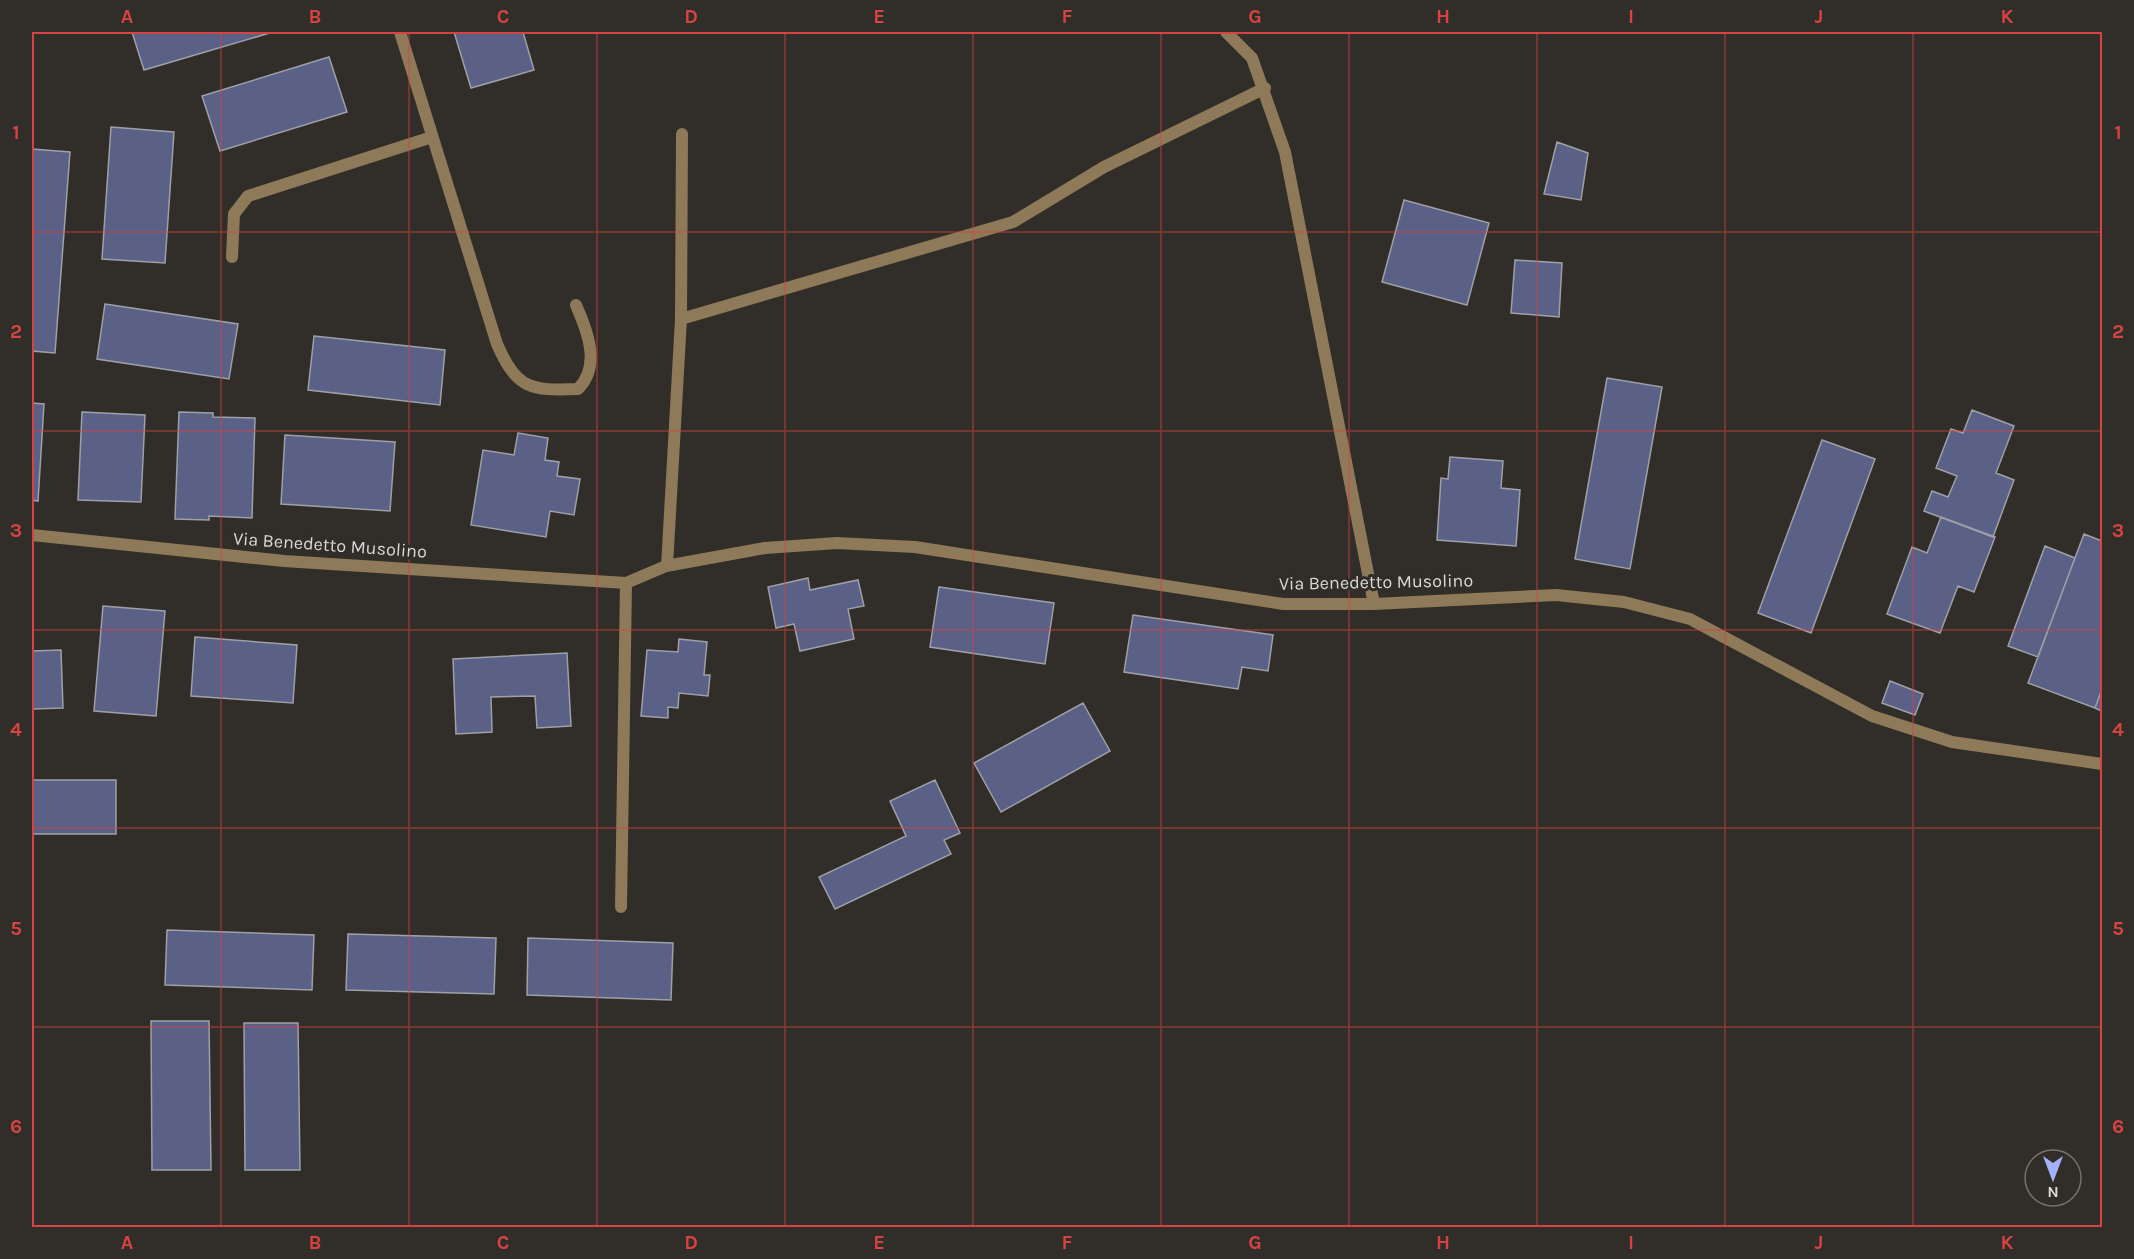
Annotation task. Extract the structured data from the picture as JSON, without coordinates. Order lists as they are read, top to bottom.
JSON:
{
  "streets": {
    "street": ["Via Benedetto Musolino"]
  },
  "north": "bottom",
  "grid": {
    "columns": [
      "A",
      "B",
      "C",
      "D",
      "E",
      "F",
      "G",
      "H",
      "I",
      "J",
      "K"
    ],
    "rows": [
      "1",
      "2",
      "3",
      "4",
      "5",
      "6"
    ]
  }
}
